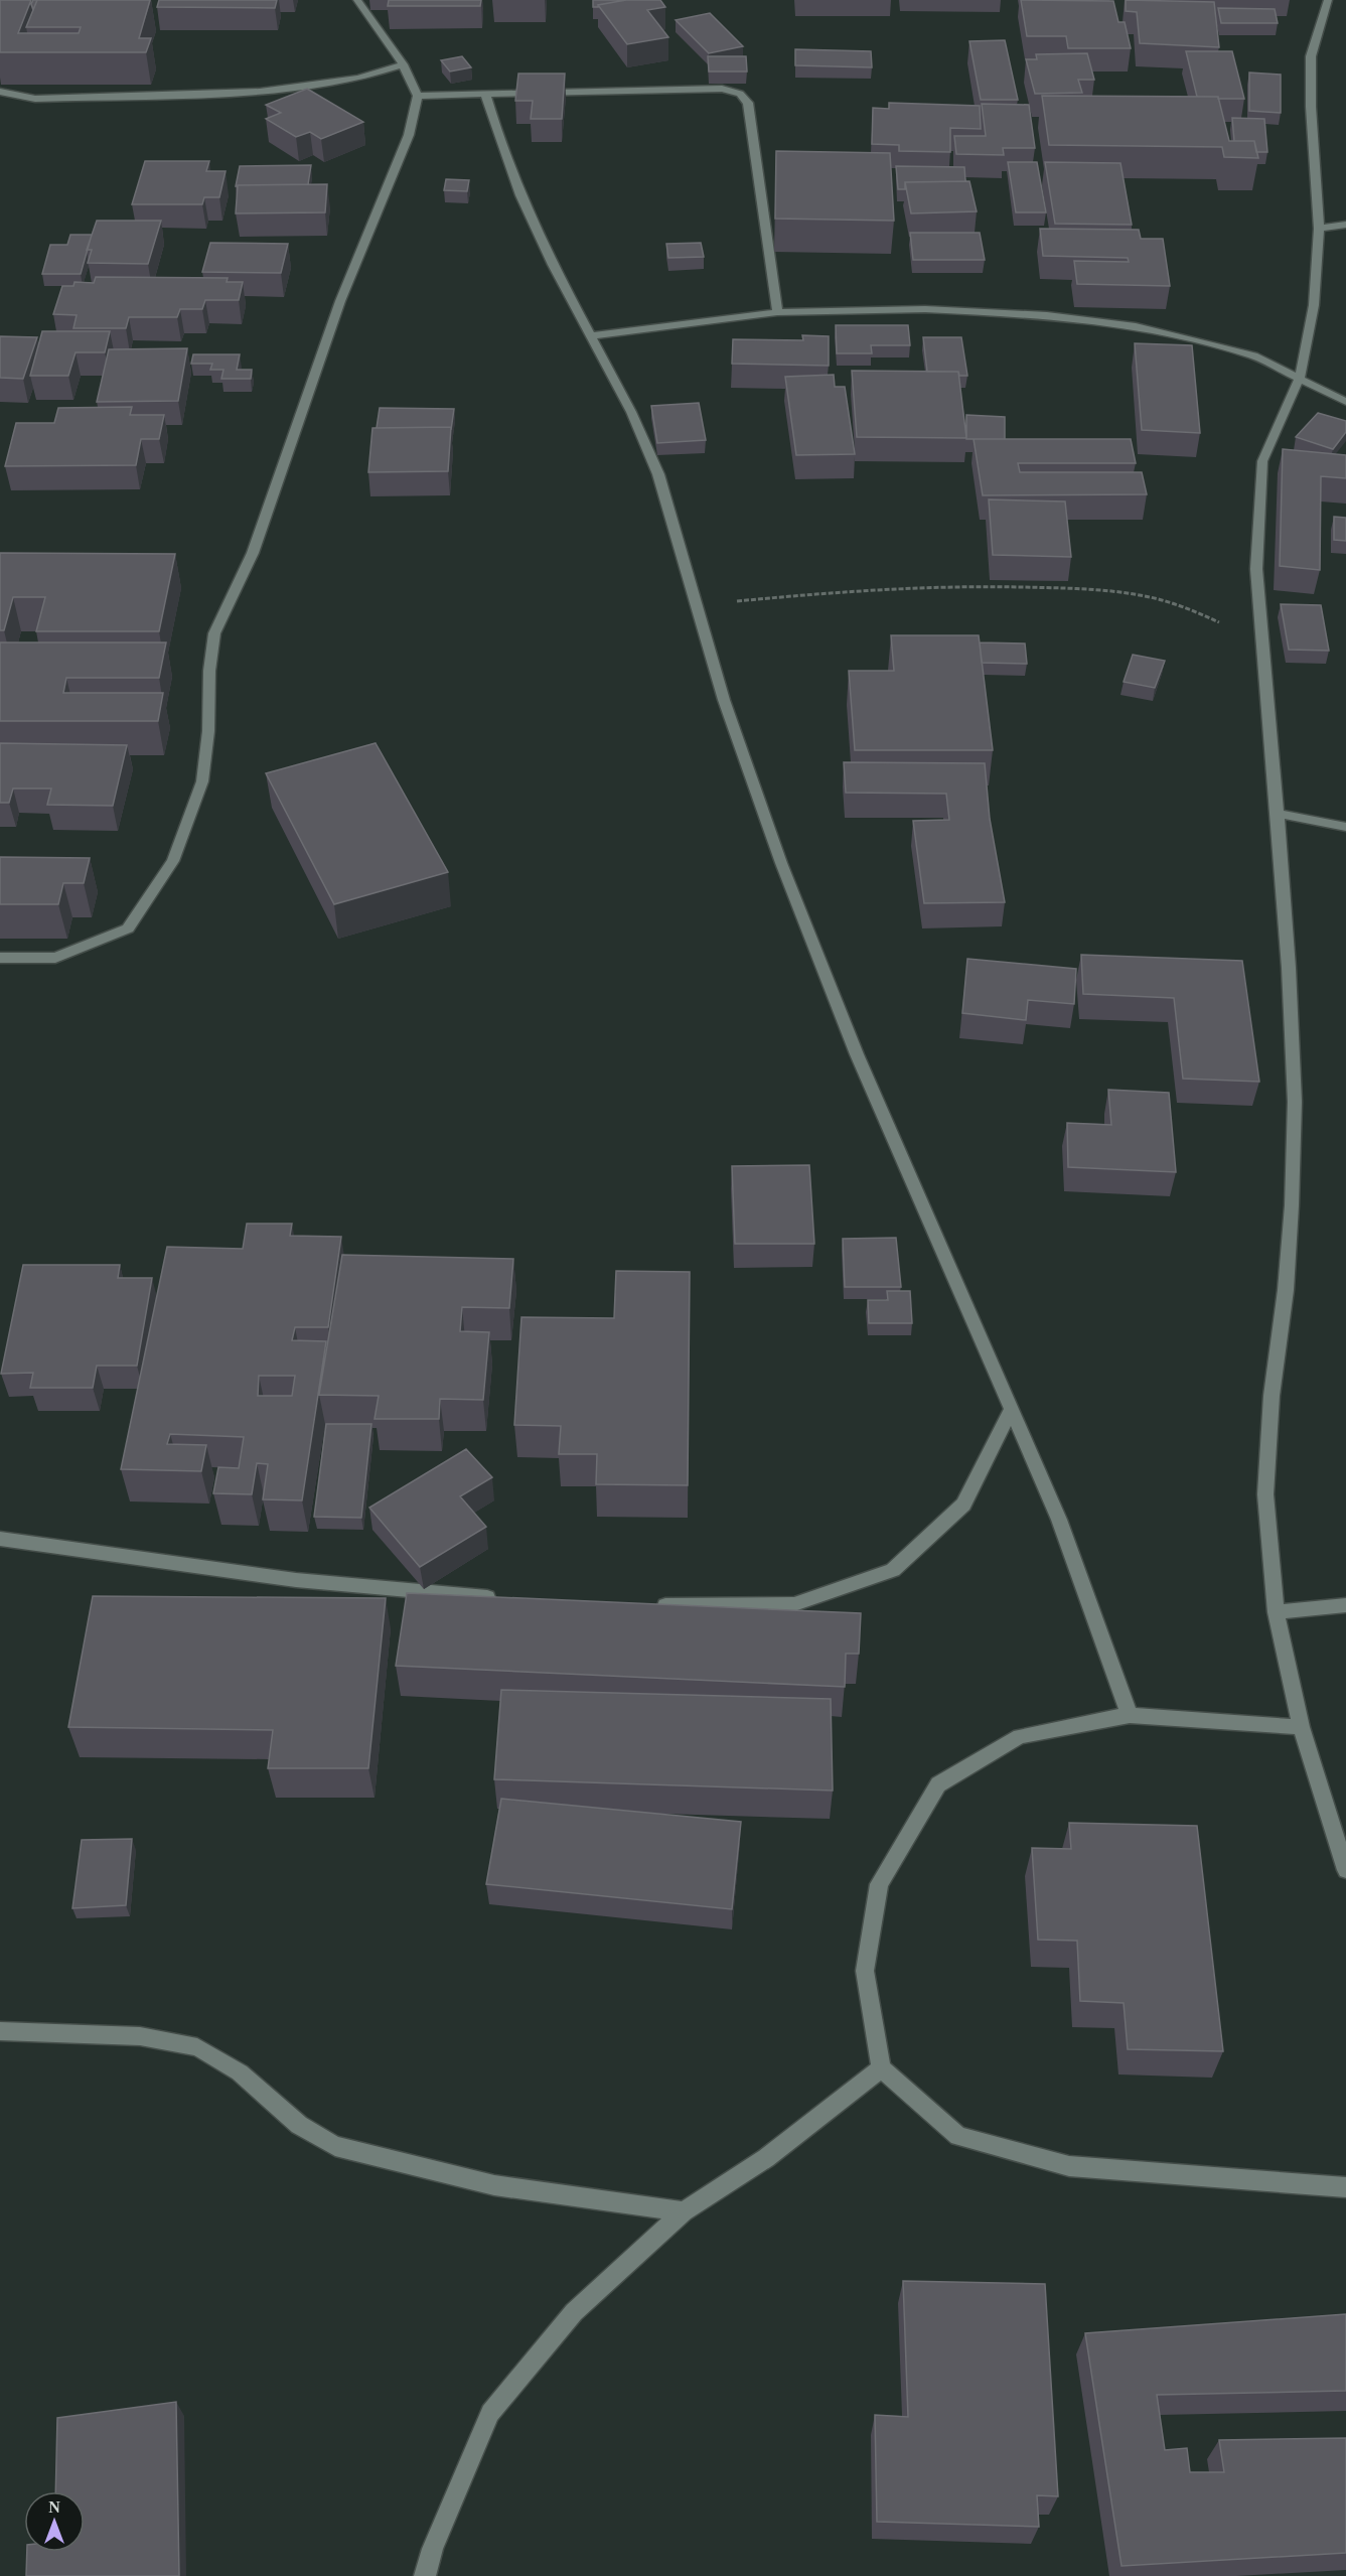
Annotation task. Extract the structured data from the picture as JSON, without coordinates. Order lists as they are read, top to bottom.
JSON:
{
  "north": "top"
}
